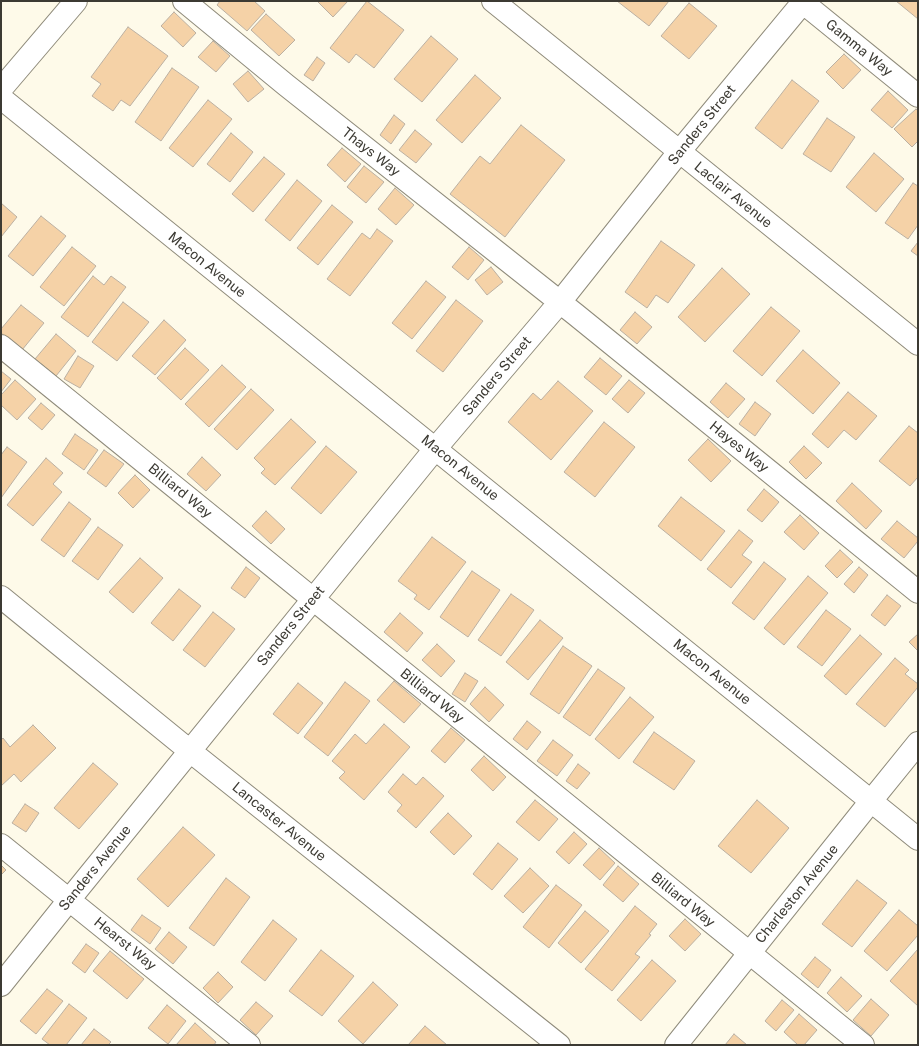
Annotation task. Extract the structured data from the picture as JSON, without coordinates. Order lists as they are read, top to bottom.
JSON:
{
  "streets": {
    "street": [
      "Gamma Way",
      "Sanders Street",
      "Thays Way",
      "Laclair Avenue",
      "Macon Avenue",
      "Hayes Way",
      "Billiard Way",
      "Lancaster Avenue",
      "Sanders Avenue",
      "Charleston Avenue",
      "Hearst Way"
    ]
  },
  "crossings": [
    ["Gamma Way", "Sanders Street"],
    ["Sanders Street", "Thays Way"],
    ["Sanders Street", "Laclair Avenue"],
    ["Sanders Street", "Macon Avenue"],
    ["Sanders Street", "Hayes Way"],
    ["Sanders Street", "Billiard Way"],
    ["Sanders Street", "Lancaster Avenue"],
    ["Sanders Street", "Sanders Avenue"],
    ["Thays Way", "Hayes Way"],
    ["Macon Avenue", "Charleston Avenue"],
    ["Billiard Way", "Charleston Avenue"],
    ["Lancaster Avenue", "Sanders Avenue"],
    ["Sanders Avenue", "Hearst Way"]
  ]
}
